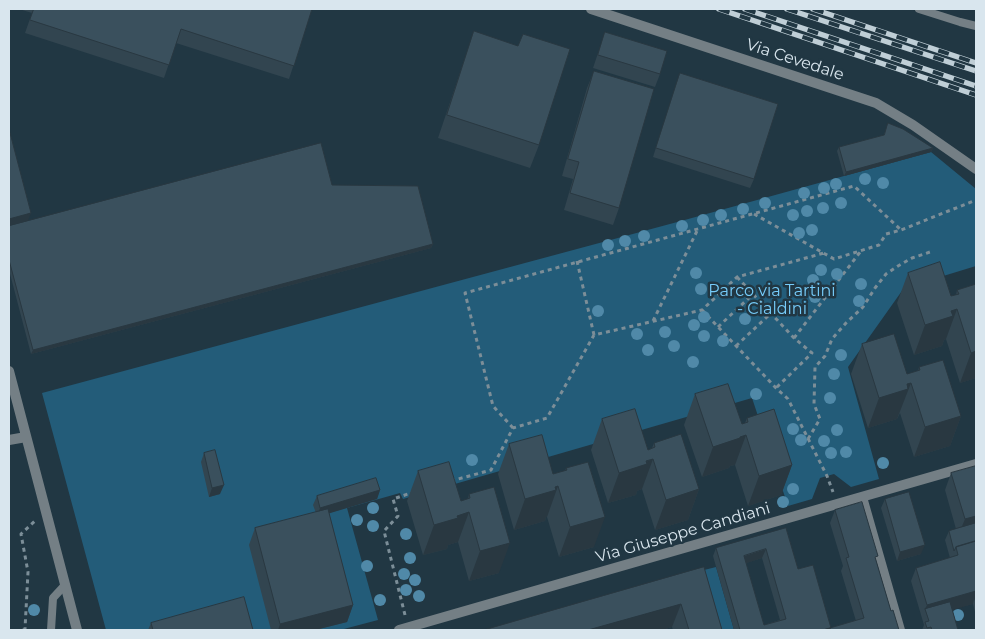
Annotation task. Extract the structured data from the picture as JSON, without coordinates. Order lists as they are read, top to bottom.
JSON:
{
  "streets": {
    "street": ["Via Cevedale", "Via Giuseppe Candiani"]
  },
  "parks": ["Parco via Tartini - Cialdini"]
}
